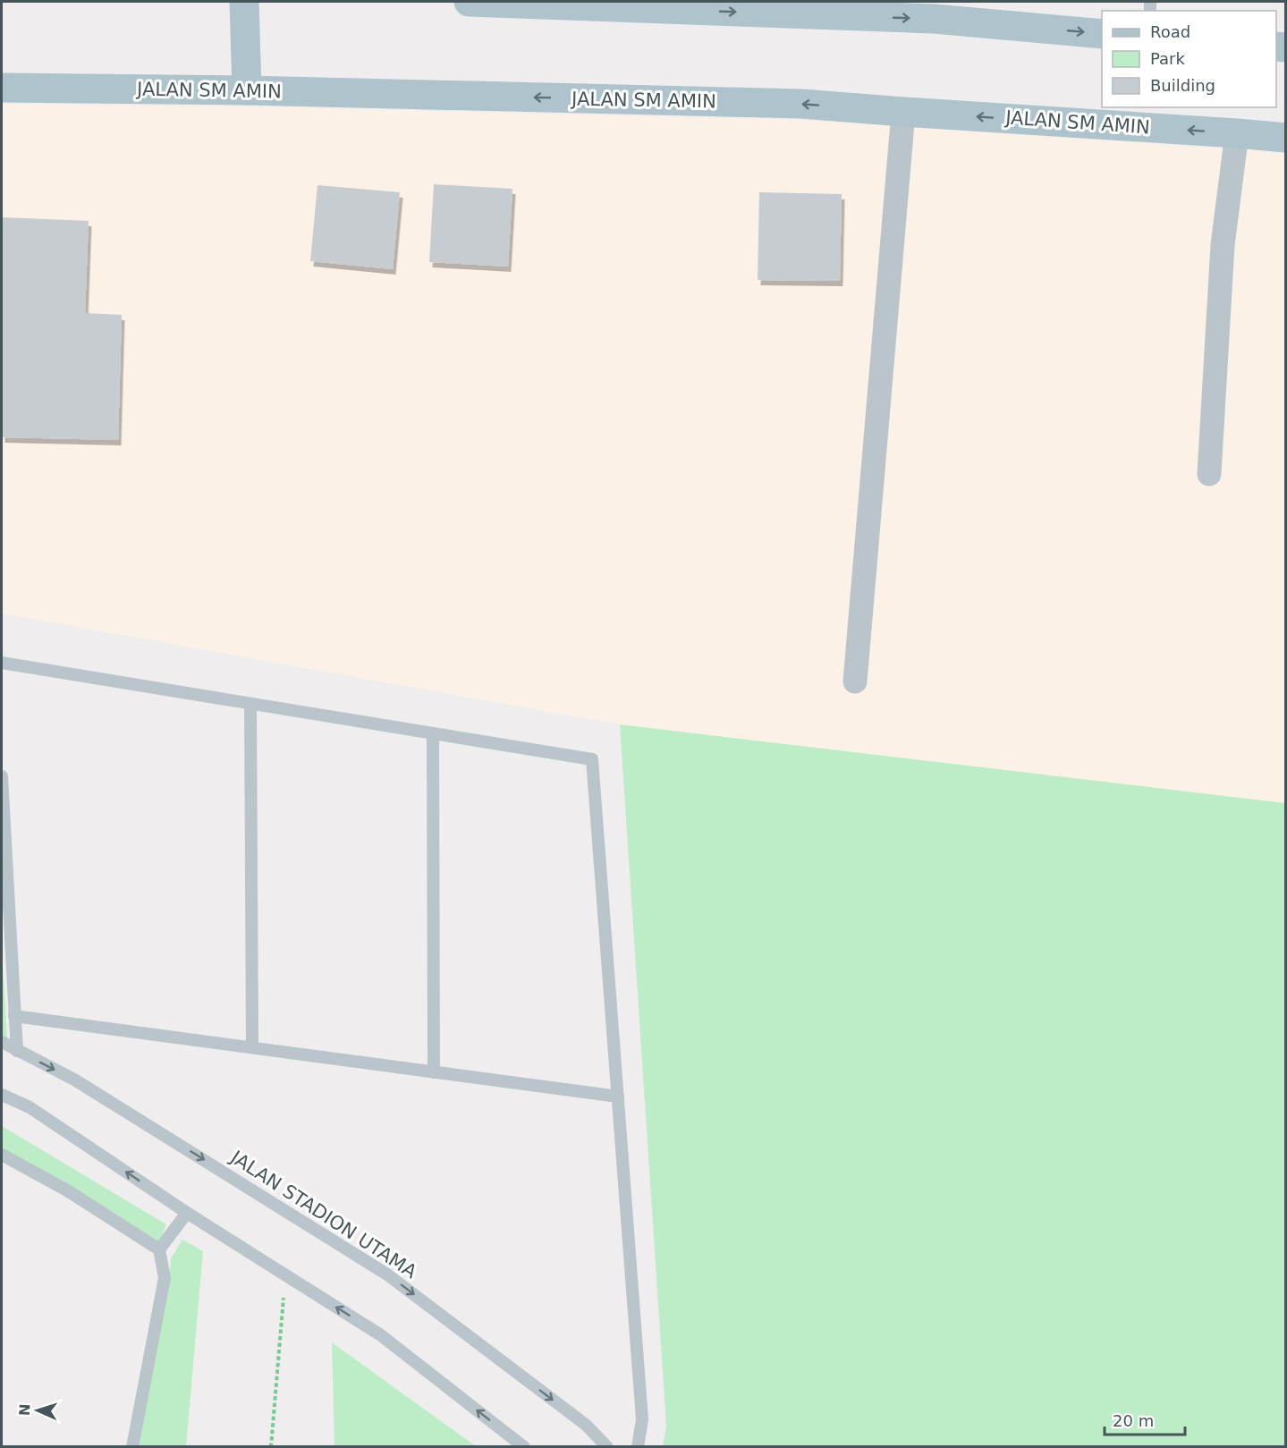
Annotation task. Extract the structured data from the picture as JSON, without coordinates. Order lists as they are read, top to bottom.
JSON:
{
  "streets": {
    "main road": ["JALAN SM AMIN"],
    "lane": ["JALAN STADION UTAMA"]
  },
  "legend": ["Road", "Park", "Building"],
  "scale_bar": "20 m",
  "north": "left"
}
